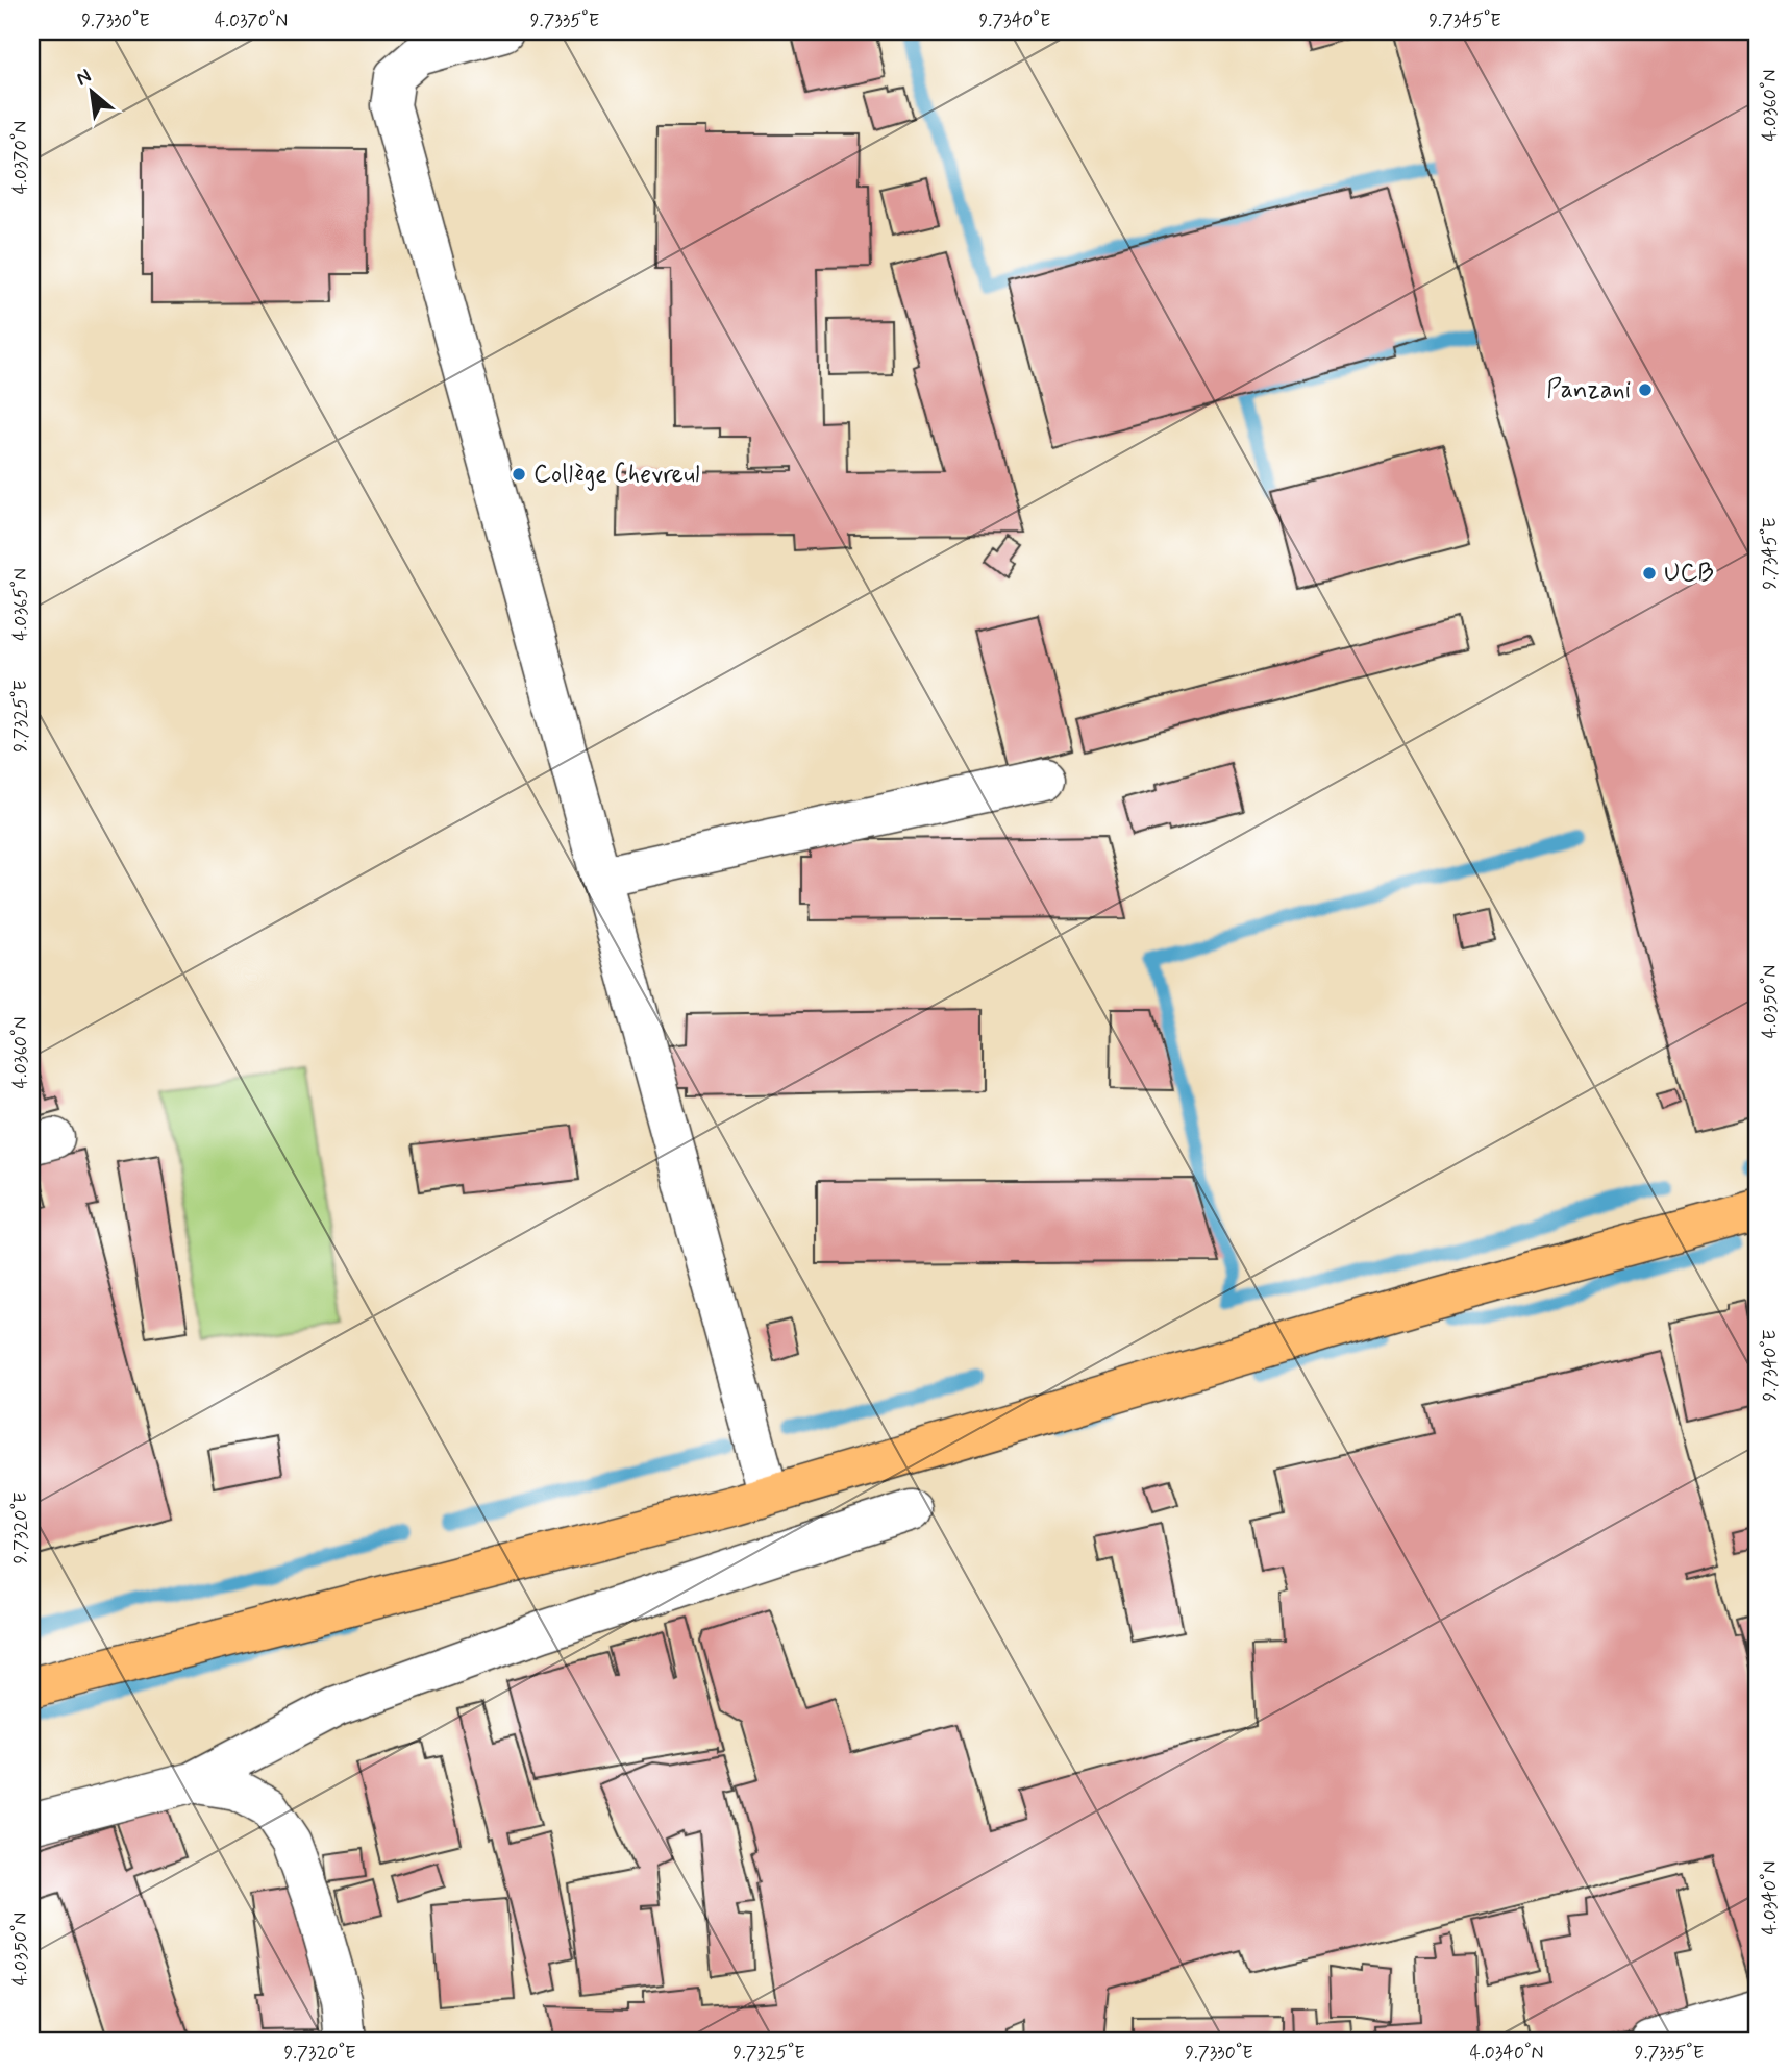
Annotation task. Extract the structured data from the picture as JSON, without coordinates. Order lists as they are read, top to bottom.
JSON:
{
  "places": ["Panzani", "Collège Chevreul", "UCB"],
  "north": "top left",
  "coordinates": [
    "9.7330°E",
    "4.0370°N",
    "9.7335°E",
    "9.7340°E",
    "9.7345°E",
    "4.0360°N",
    "4.0365°N",
    "9.7325°E",
    "4.0350°N",
    "9.7320°E",
    "4.0340°N"
  ]
}
